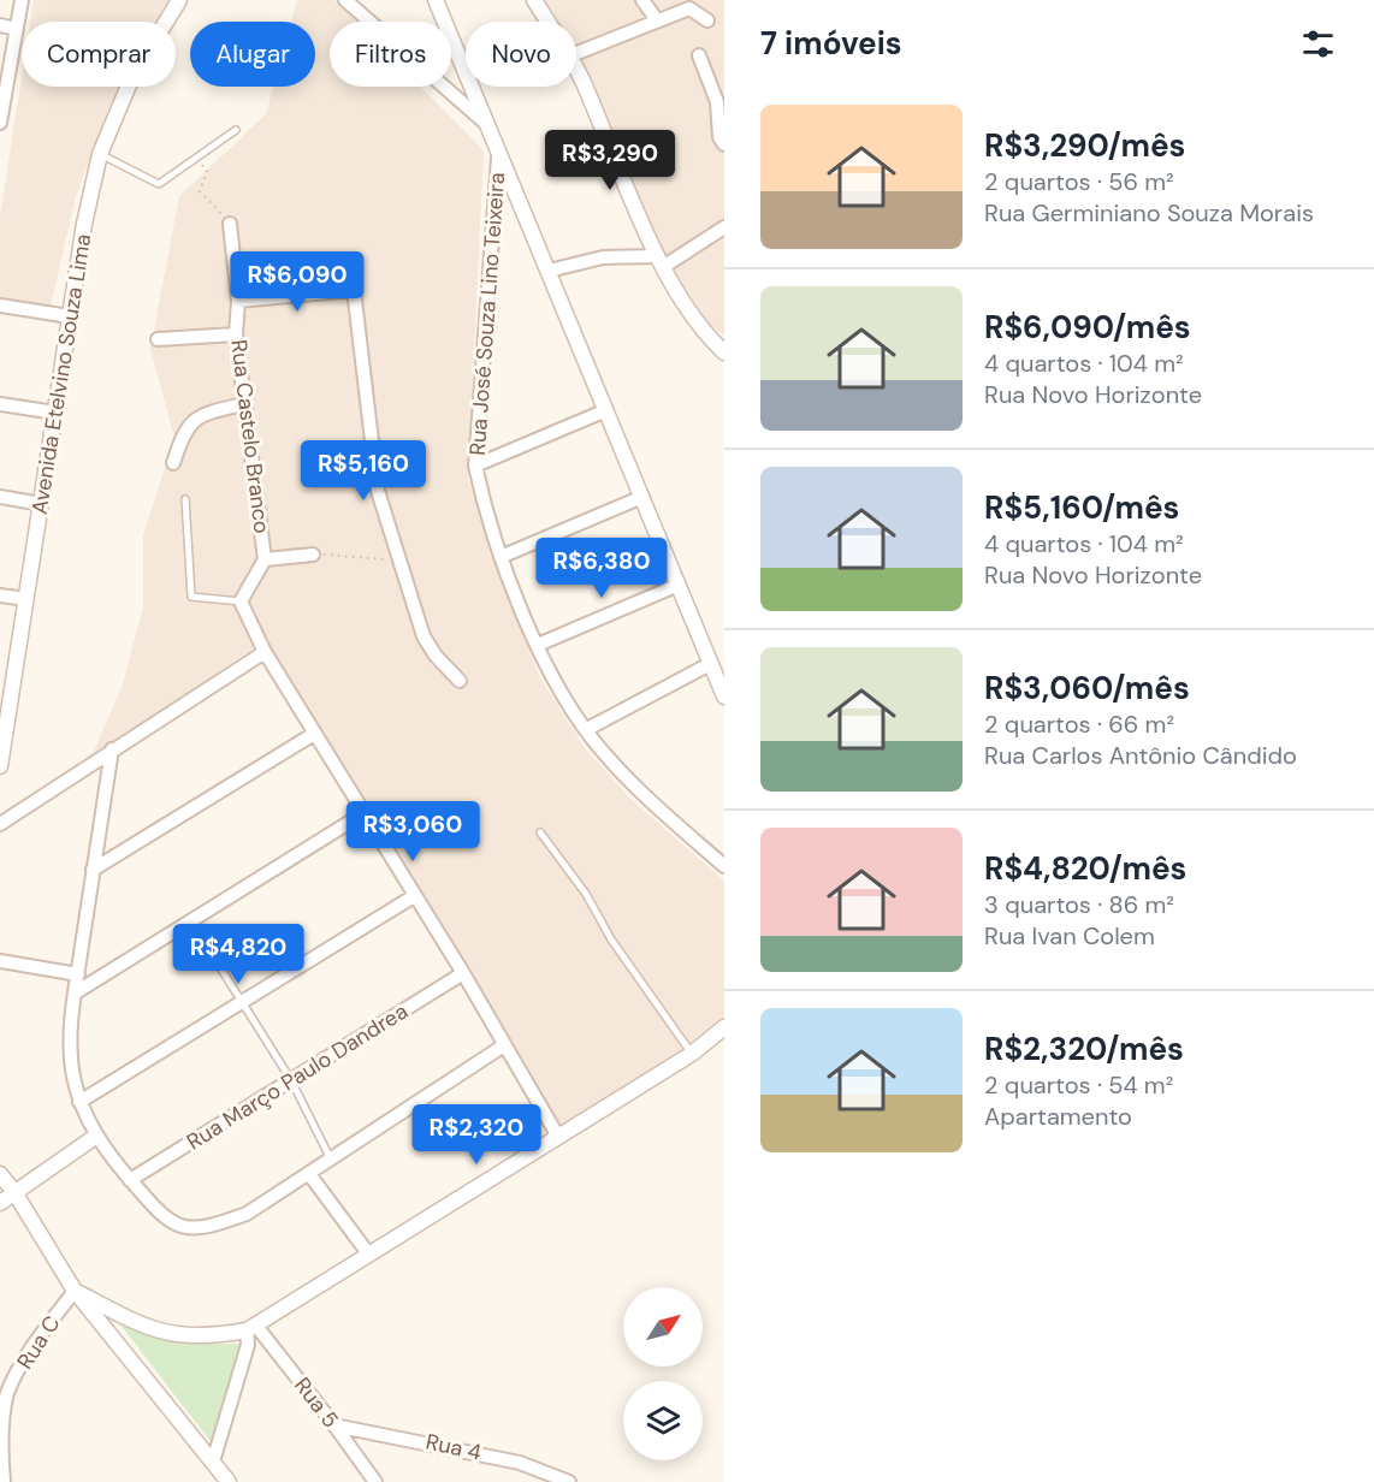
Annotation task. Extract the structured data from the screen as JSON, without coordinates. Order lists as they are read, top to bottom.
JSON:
{
  "streets": {
    "street": [
      "Rua José Souza Lino Teixeira",
      "Avenida Etelvino Souza Lima",
      "Rua Castelo Branco",
      "Rua Março Paulo Dandrea",
      "Rua C",
      "Rua 5",
      "Rua 4"
    ]
  },
  "crossings": [
    ["Rua 5", "Rua 4"]
  ],
  "north": "top right",
  "page": {
    "heading": "7 imóveis",
    "chip": [
      "Comprar",
      "Alugar",
      "Filtros",
      "Novo"
    ],
    "list": [
      {
        "name": "R$3,290/mês",
        "note": "2 quartos · 56 m² · Rua Germiniano Souza Morais"
      },
      {
        "name": "R$6,090/mês",
        "note": "4 quartos · 104 m² · Rua Novo Horizonte"
      },
      {
        "name": "R$5,160/mês",
        "note": "4 quartos · 104 m² · Rua Novo Horizonte"
      },
      {
        "name": "R$3,060/mês",
        "note": "2 quartos · 66 m² · Rua Carlos Antônio Cândido"
      },
      {
        "name": "R$4,820/mês",
        "note": "3 quartos · 86 m² · Rua Ivan Colem"
      },
      {
        "name": "R$2,320/mês",
        "note": "2 quartos · 54 m² · Apartamento"
      }
    ],
    "price": [
      "R$3,290",
      "R$6,090",
      "R$5,160",
      "R$6,380",
      "R$3,060",
      "R$4,820",
      "R$2,320"
    ]
  }
}
